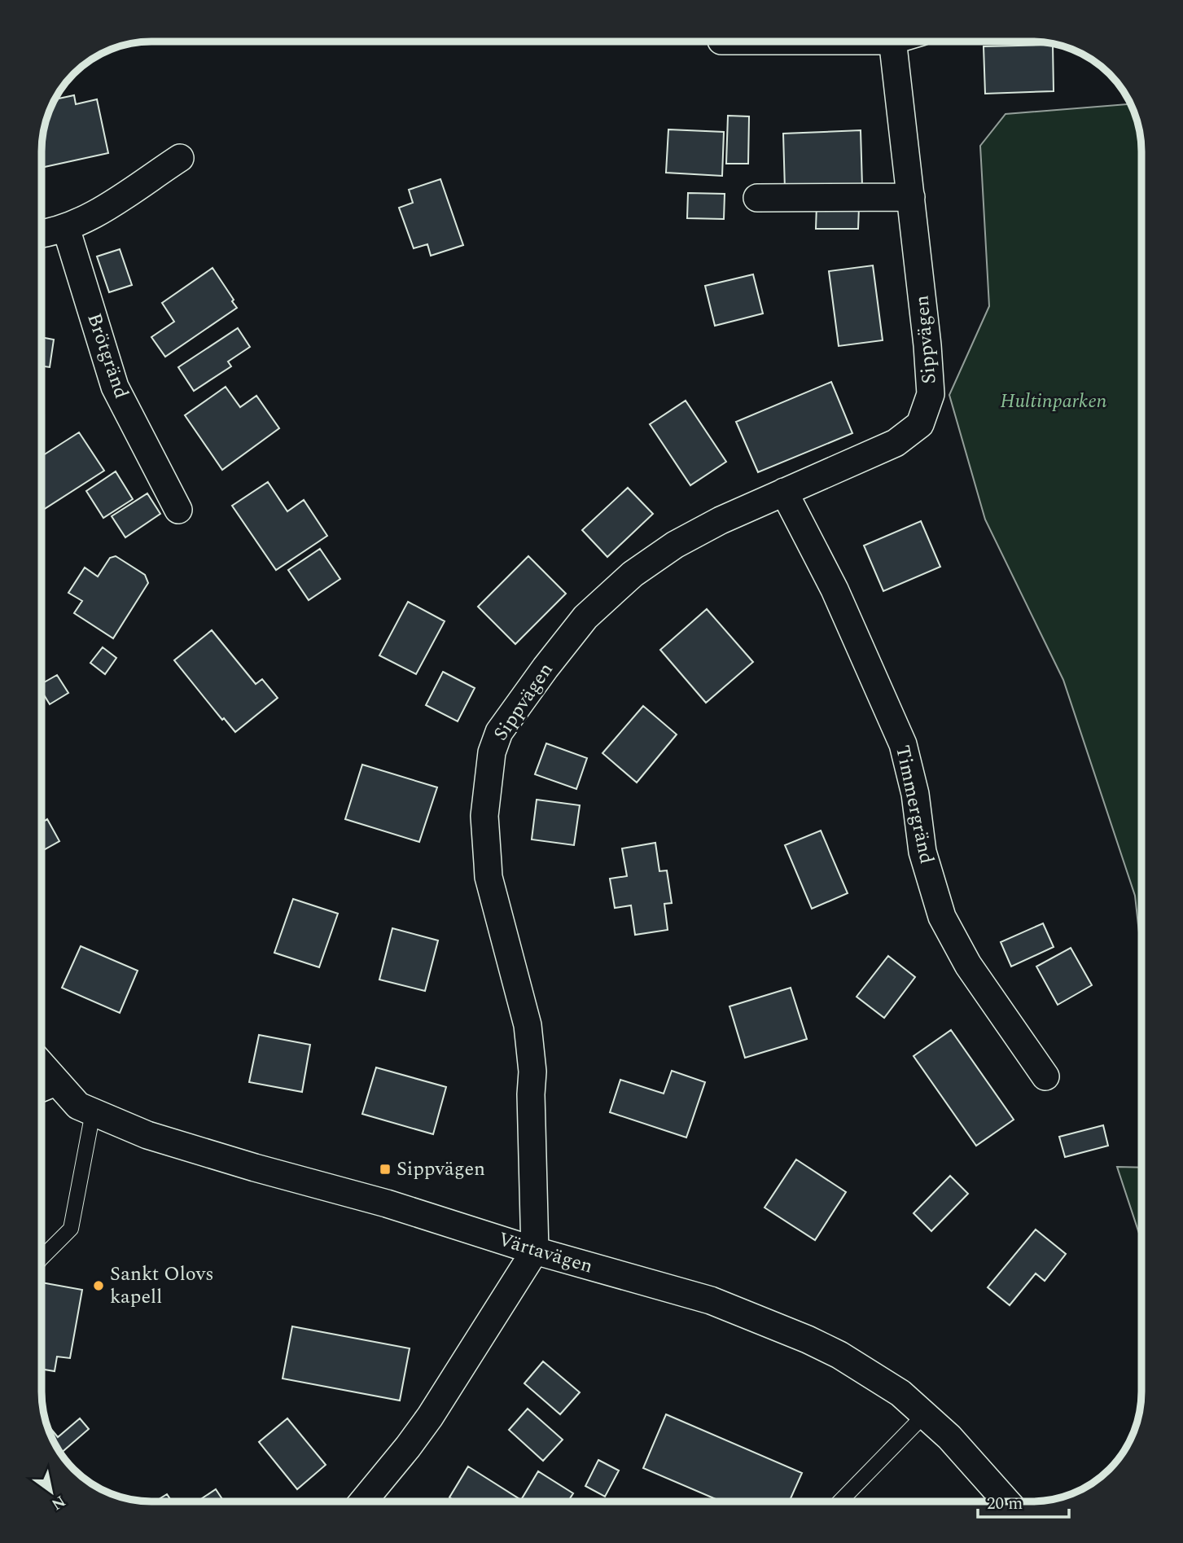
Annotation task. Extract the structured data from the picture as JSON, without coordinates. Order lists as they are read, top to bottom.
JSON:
{
  "streets": {
    "street": [
      "Sippvägen",
      "Brötgränd",
      "Timmergränd",
      "Värtavägen"
    ]
  },
  "crossings": [
    ["Sippvägen", "Timmergränd"],
    ["Sippvägen", "Värtavägen"]
  ],
  "parks": ["Hultinparken"],
  "places": {
    "transit": ["Sippvägen"],
    "other": ["Sankt Olovs kapell"]
  },
  "scale_bar": "20 m",
  "north": "bottom right"
}
